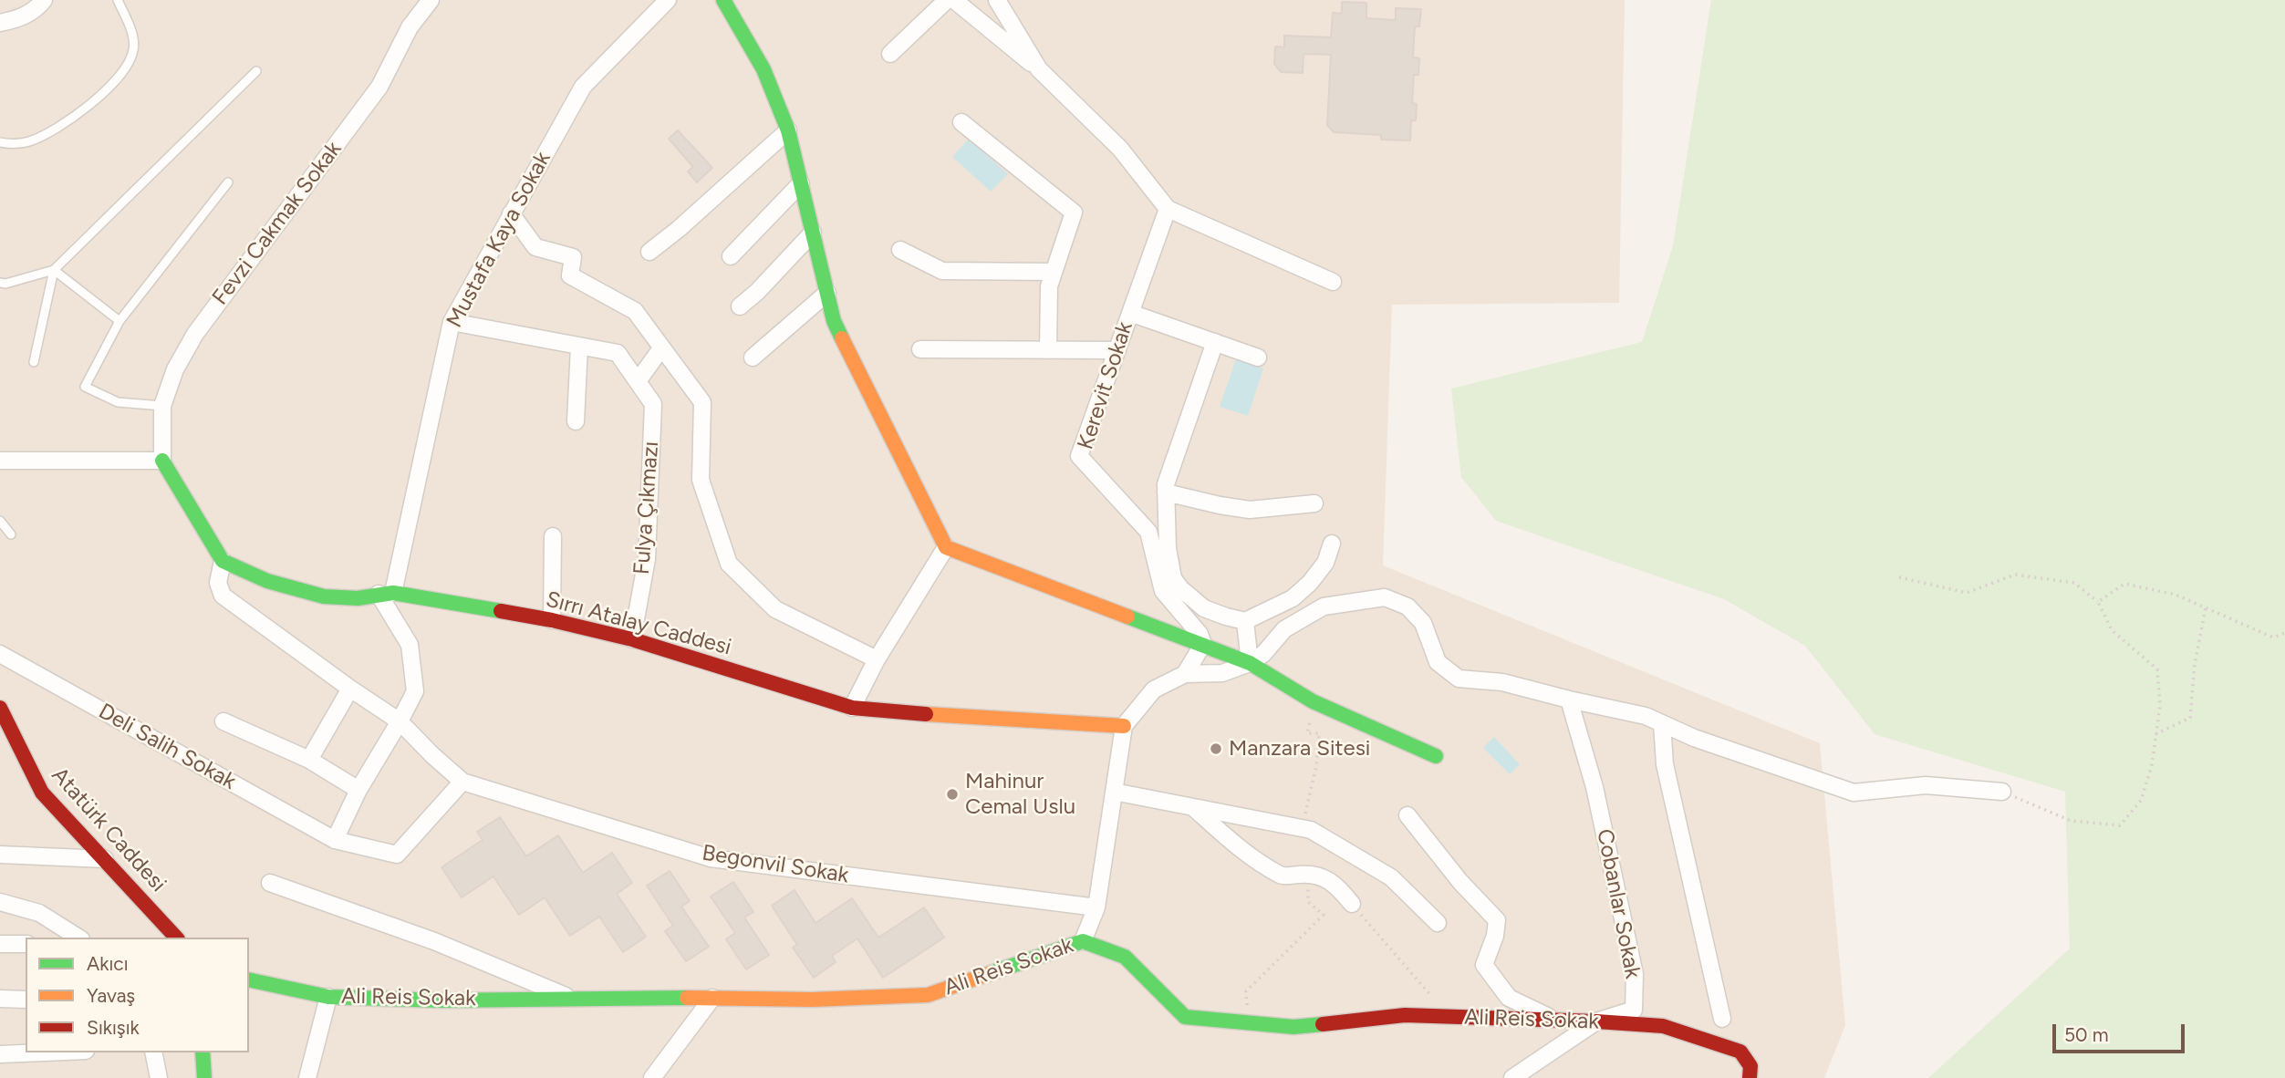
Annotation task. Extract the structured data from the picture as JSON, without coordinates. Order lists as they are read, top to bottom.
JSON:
{
  "streets": {
    "street": [
      "Fevzi Cakmak Sokak",
      "Mustafa Kaya Sokak",
      "Kerevit Sokak",
      "Fulya Çıkmazı",
      "Sırrı Atalay Caddesi",
      "Deli Salih Sokak",
      "Atatürk Caddesi",
      "Begonvil Sokak",
      "Cobanlar Sokak",
      "Ali Reis Sokak"
    ]
  },
  "crossings": [
    ["Mustafa Kaya Sokak", "Fulya Çıkmazı"],
    ["Mustafa Kaya Sokak", "Sırrı Atalay Caddesi"],
    ["Fulya Çıkmazı", "Sırrı Atalay Caddesi"],
    ["Deli Salih Sokak", "Begonvil Sokak"],
    ["Cobanlar Sokak", "Ali Reis Sokak"]
  ],
  "places": ["Manzara Sitesi", "Mahinur Cemal Uslu"],
  "legend": ["Akıcı", "Yavaş", "Sıkışık"],
  "scale_bar": "50 m"
}
